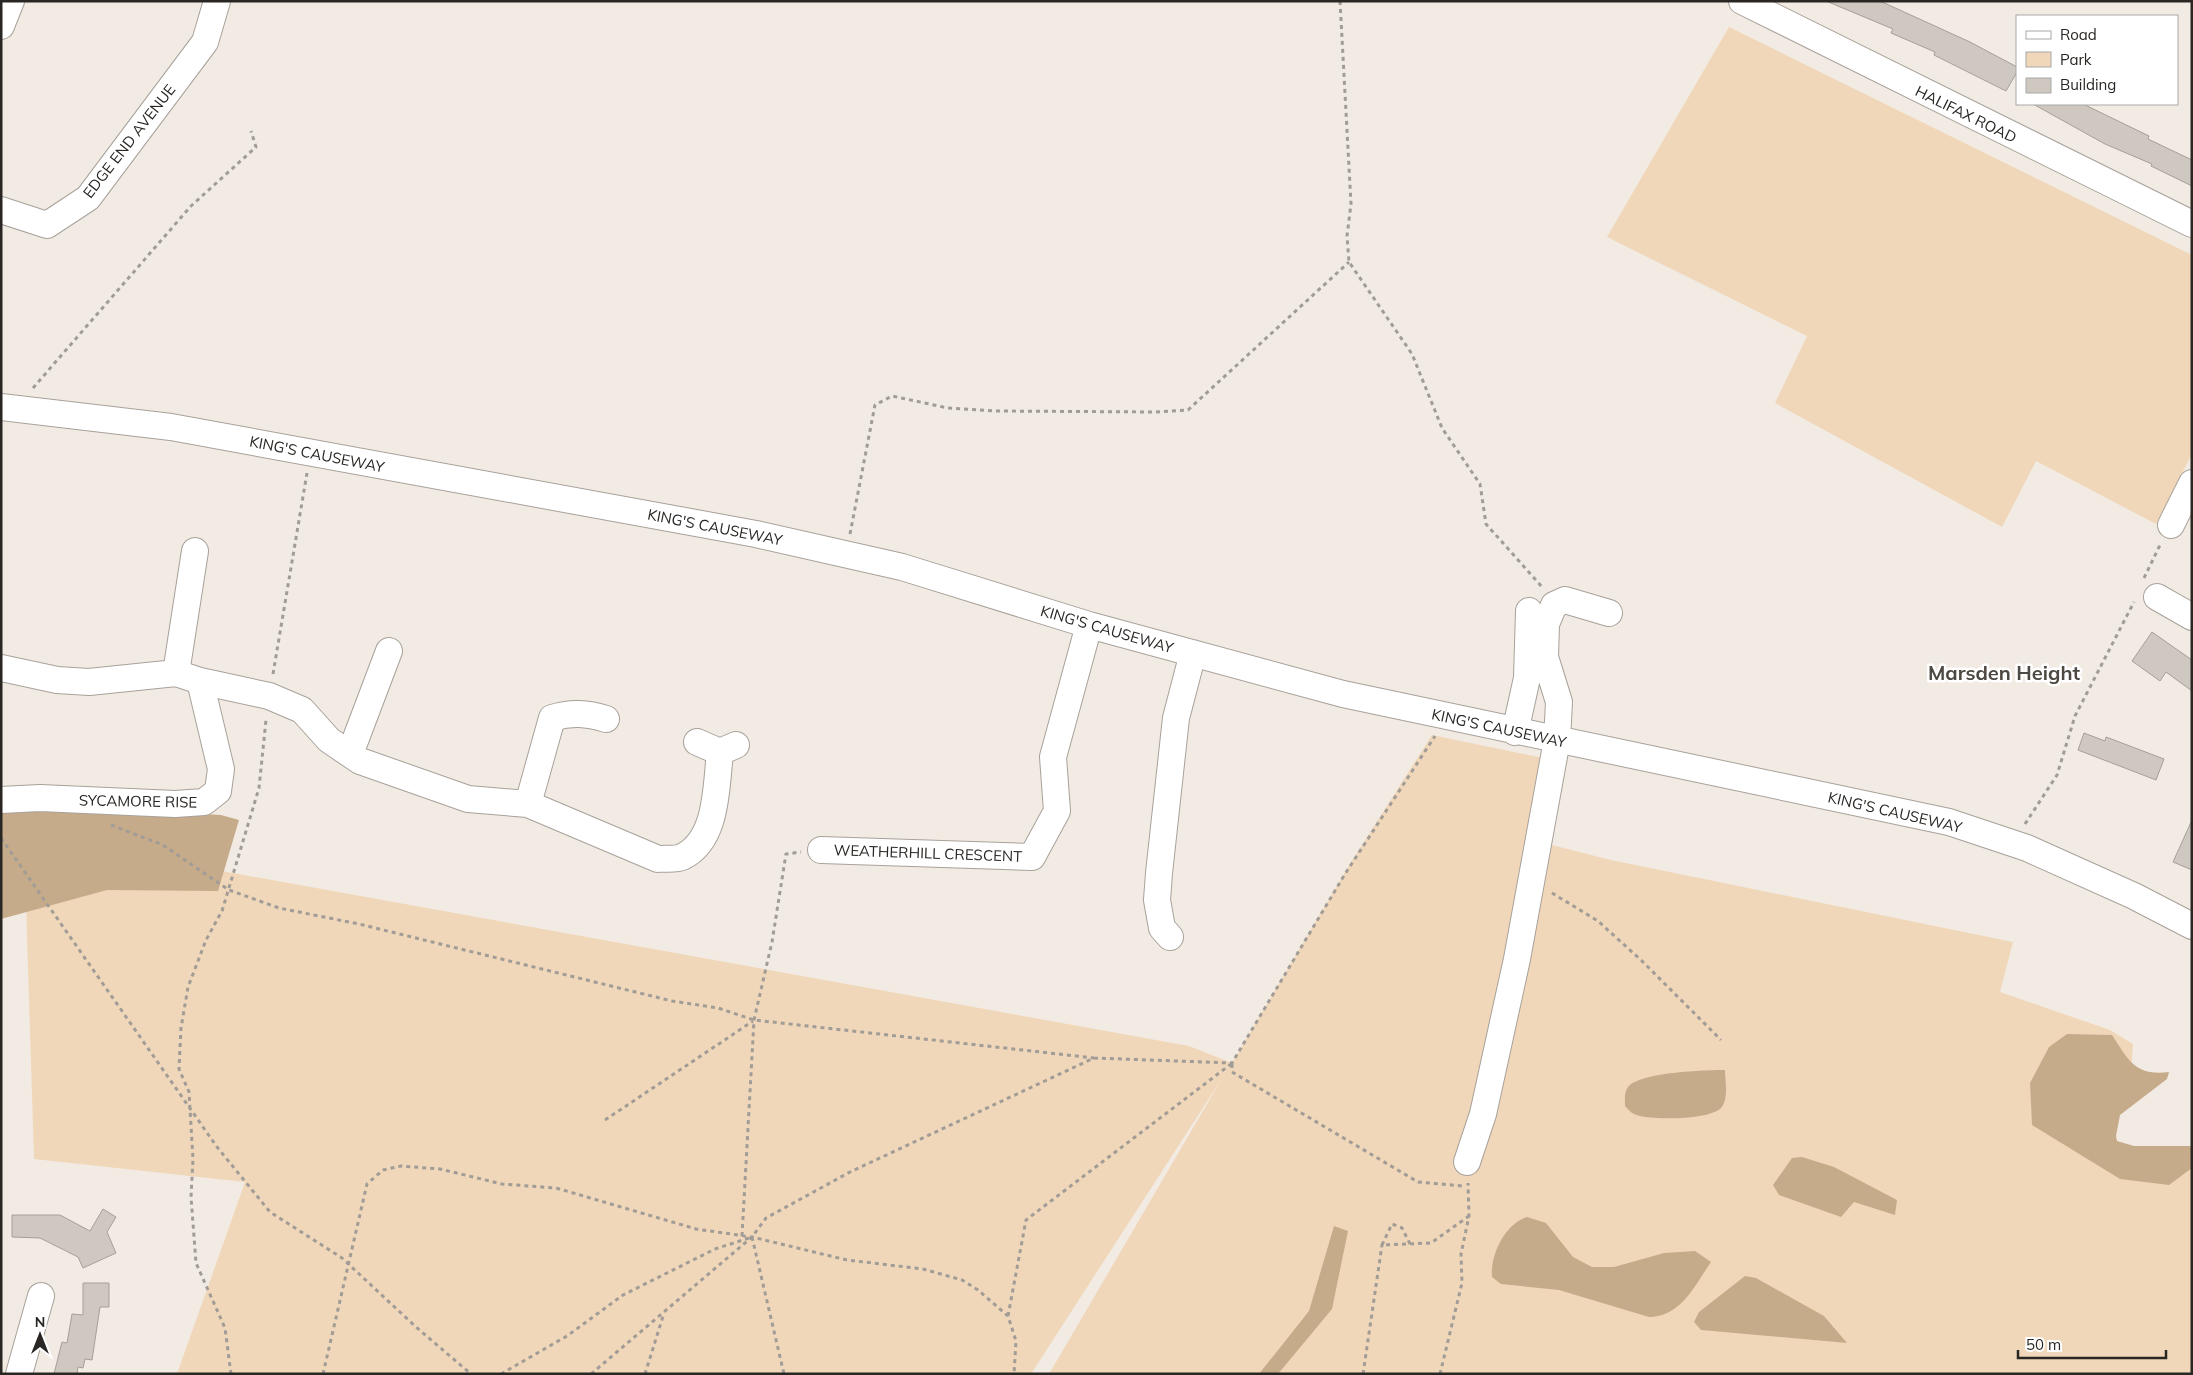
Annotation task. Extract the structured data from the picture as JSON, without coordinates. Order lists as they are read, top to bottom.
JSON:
{
  "streets": {
    "street": [
      "HALIFAX ROAD",
      "EDGE END AVENUE",
      "KING'S CAUSEWAY",
      "SYCAMORE RISE",
      "WEATHERHILL CRESCENT"
    ]
  },
  "crossings": [
    ["KING'S CAUSEWAY", "WEATHERHILL CRESCENT"]
  ],
  "districts": ["Marsden Height"],
  "legend": ["Road", "Park", "Building"],
  "scale_bar": "50 m",
  "north": "top"
}
